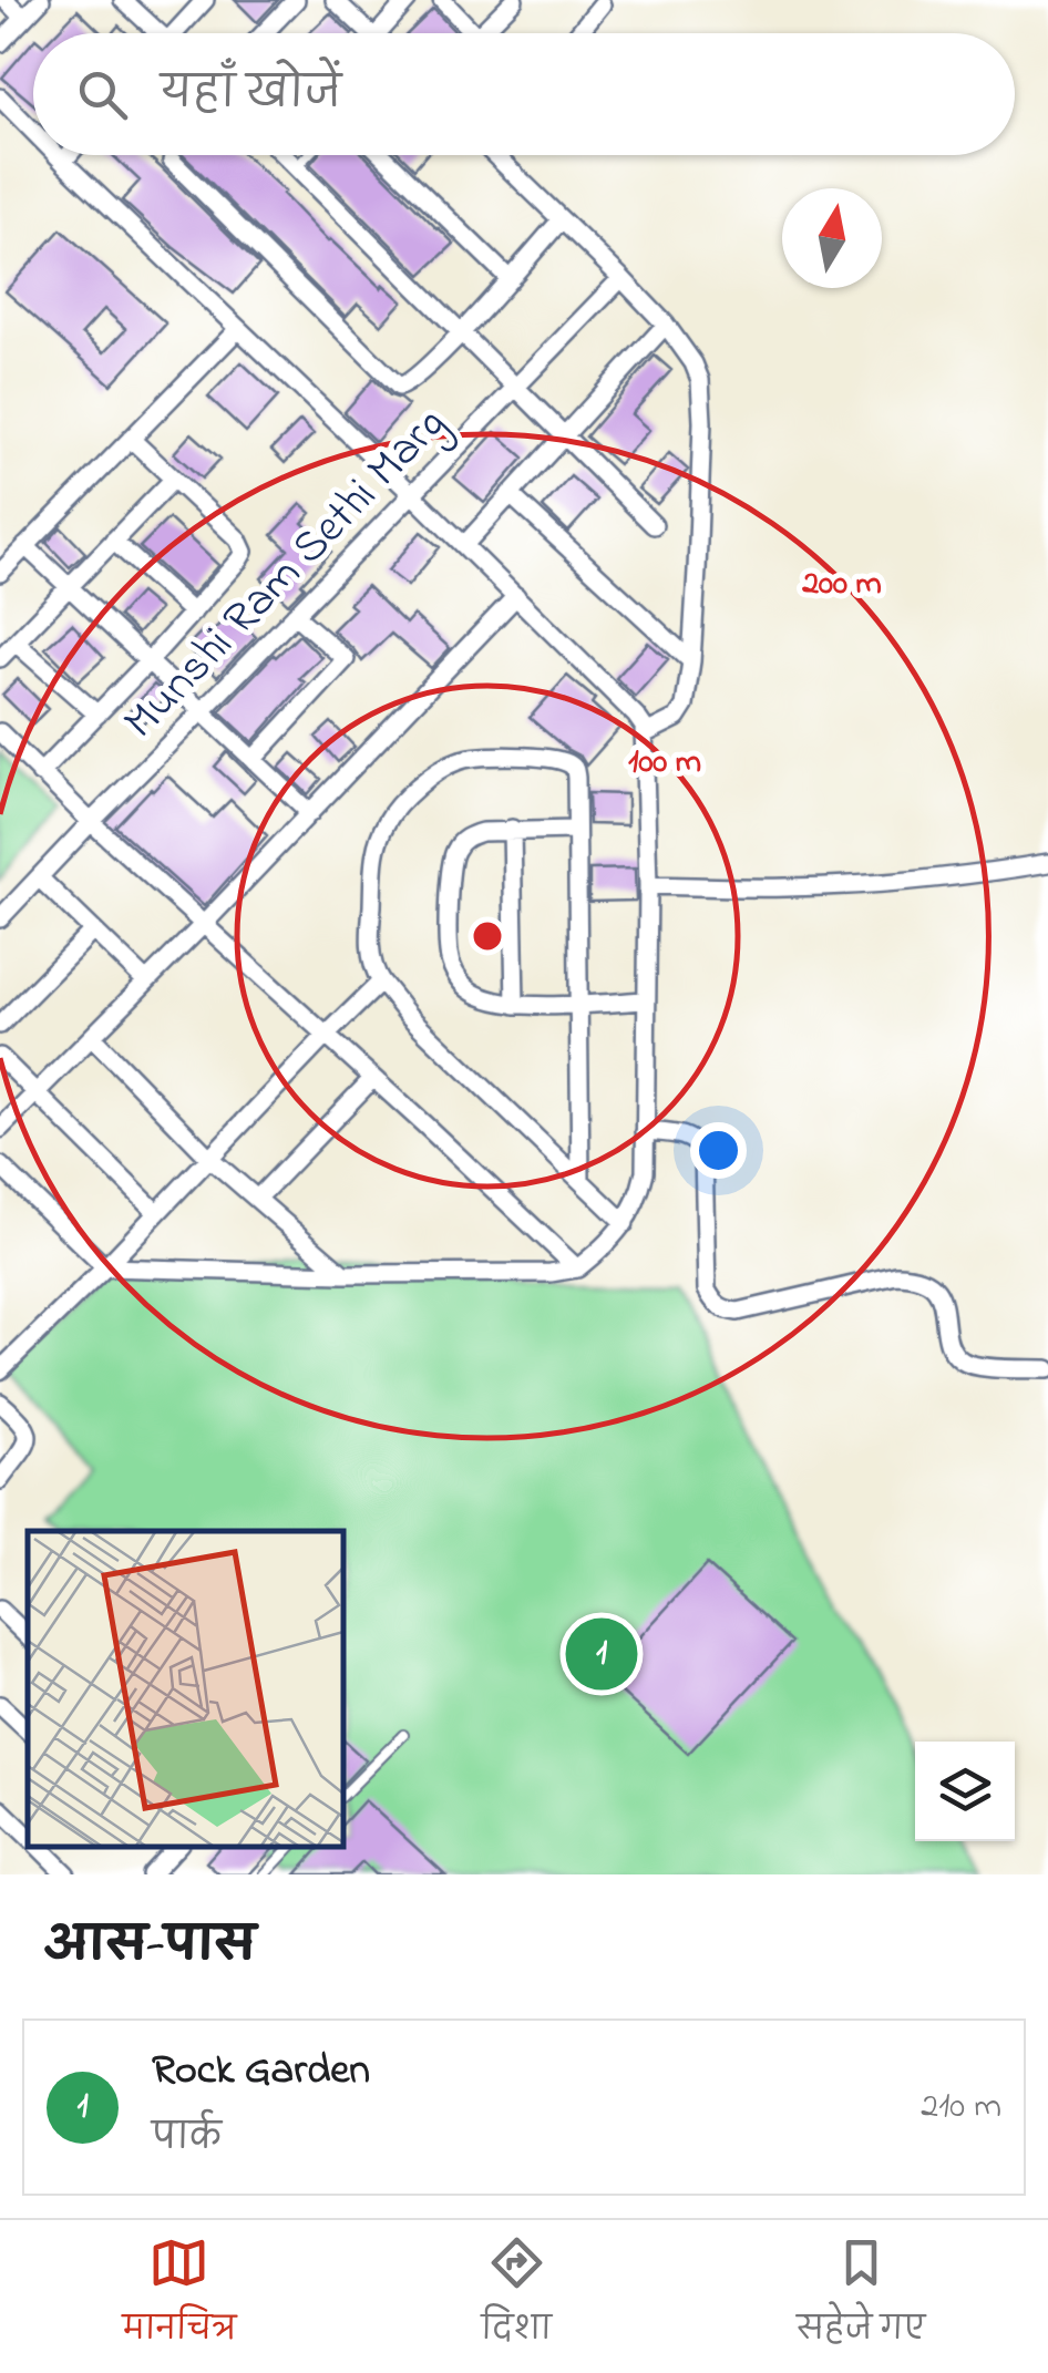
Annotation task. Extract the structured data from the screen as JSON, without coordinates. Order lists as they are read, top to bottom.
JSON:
{
  "streets": {
    "street": ["Munshi Ram Sethi Marg"]
  },
  "north": "top",
  "page": {
    "search": "यहाँ खोजें",
    "pins": "1",
    "heading": "आस-पास",
    "list": [
      {
        "mark": "1",
        "name": "Rock Garden",
        "note": "पार्क",
        "value": "210 m"
      }
    ],
    "nav": ["मानचित्र", "दिशा", "सहेजे गए"]
  },
  "rings": ["200 m", "100 m"]
}
